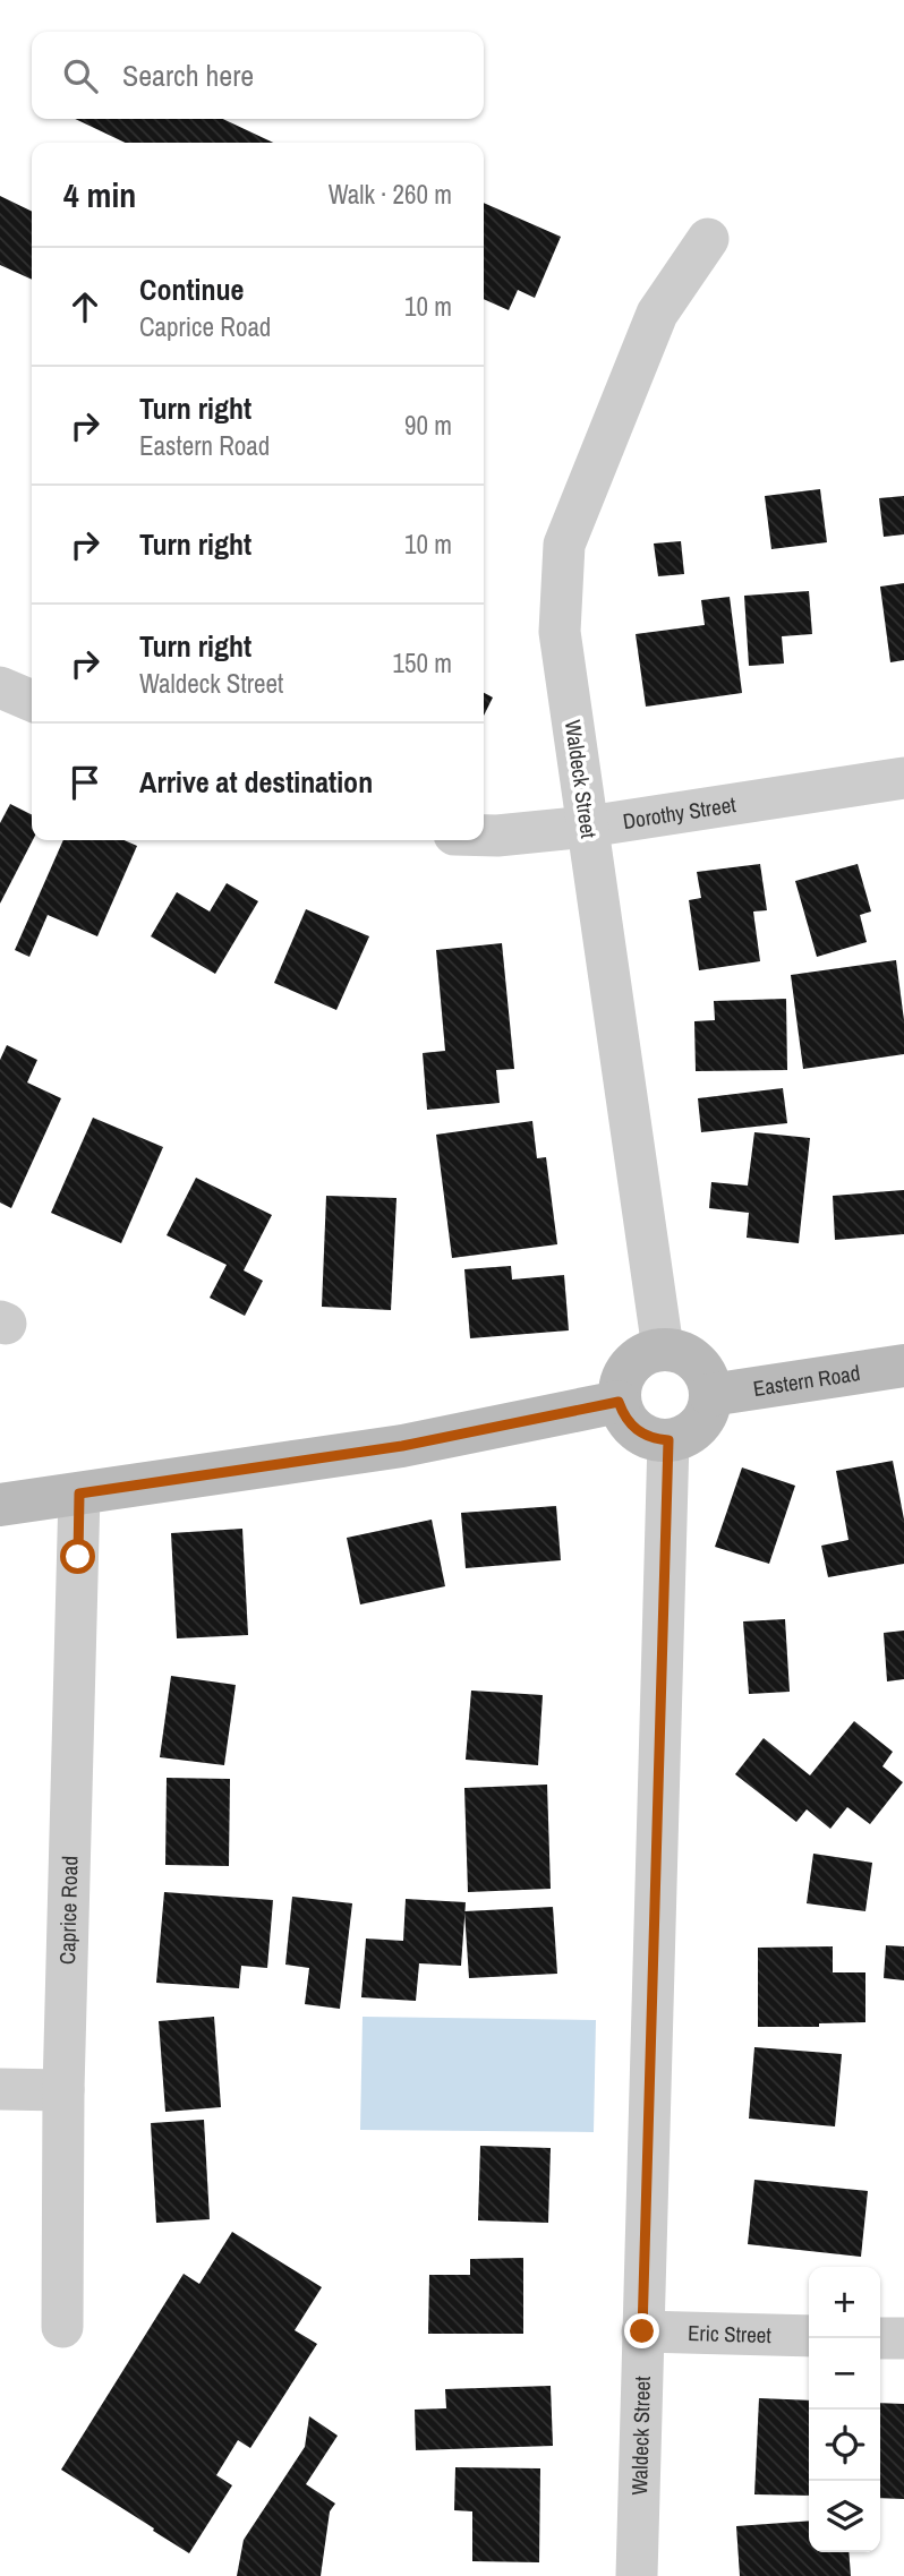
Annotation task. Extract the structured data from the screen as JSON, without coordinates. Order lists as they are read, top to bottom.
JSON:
{
  "streets": {
    "street": [
      "Waldeck Street",
      "Dorothy Street",
      "Eastern Road",
      "Caprice Road",
      "Eric Street"
    ]
  },
  "crossings": [
    ["Waldeck Street", "Dorothy Street"],
    ["Waldeck Street", "Eastern Road"],
    ["Waldeck Street", "Eric Street"]
  ],
  "page": {
    "search": "Search here",
    "heading": ["4 min", "Walk · 260 m"],
    "list": [
      ["Continue", "Caprice Road", "10 m"],
      ["Turn right", "Eastern Road", "90 m"],
      ["Turn right", "10 m"],
      ["Turn right", "Waldeck Street", "150 m"],
      "Arrive at destination"
    ],
    "map_buttons": ["+", "−"]
  }
}
